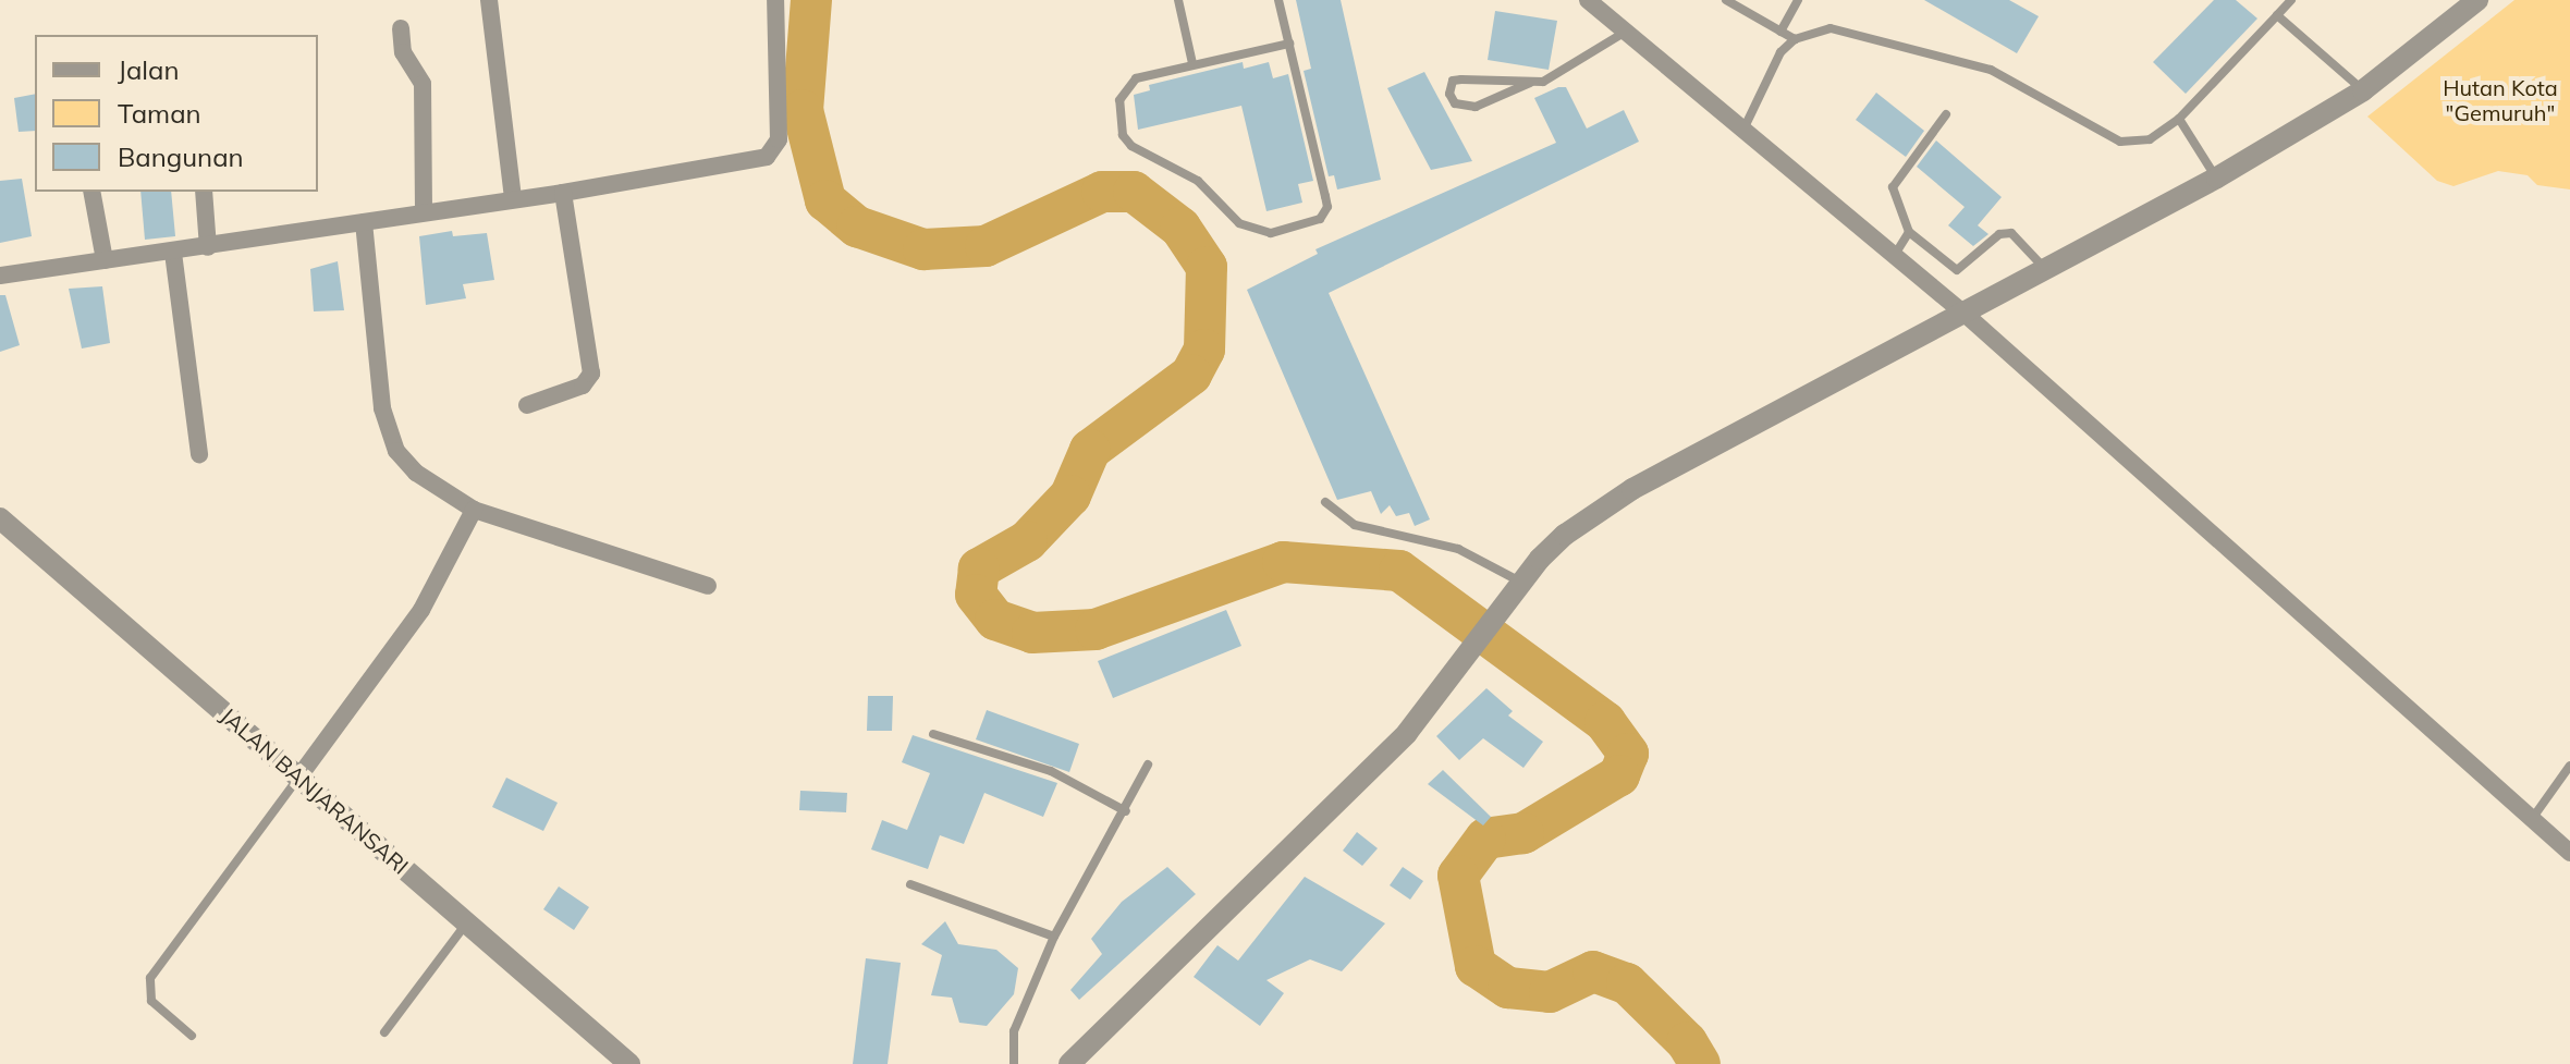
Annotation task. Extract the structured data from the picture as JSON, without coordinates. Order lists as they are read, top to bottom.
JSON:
{
  "streets": {
    "street": ["JALAN BANJARANSARI"]
  },
  "parks": ["Hutan Kota \"Gemuruh\""],
  "legend": ["Jalan", "Taman", "Bangunan"]
}
